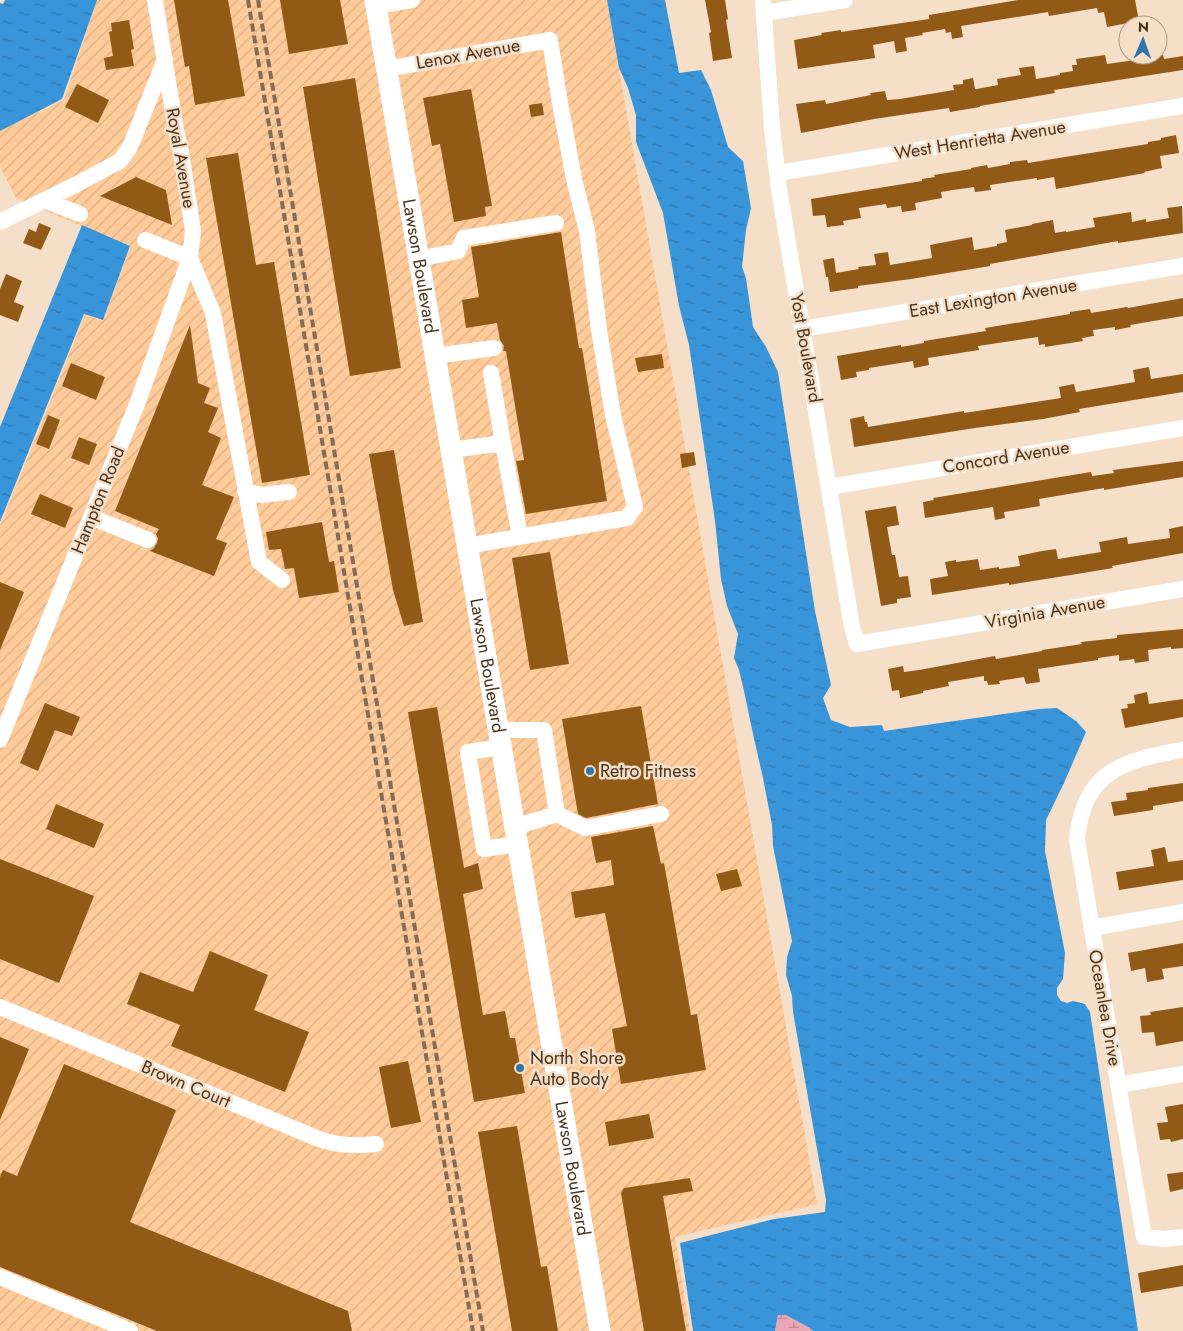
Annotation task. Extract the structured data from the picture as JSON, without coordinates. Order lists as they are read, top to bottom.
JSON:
{
  "streets": {
    "main road": ["Lawson Boulevard"],
    "street": [
      "Lenox Avenue",
      "West Henrietta Avenue",
      "Royal Avenue",
      "East Lexington Avenue",
      "Yost Boulevard",
      "Concord Avenue",
      "Hampton Road",
      "Virginia Avenue",
      "Oceanlea Drive",
      "Brown Court"
    ]
  },
  "crossings": [
    ["Lenox Avenue", "Lawson Boulevard"],
    ["West Henrietta Avenue", "Yost Boulevard"],
    ["Royal Avenue", "Hampton Road"],
    ["East Lexington Avenue", "Yost Boulevard"],
    ["Yost Boulevard", "Concord Avenue"],
    ["Yost Boulevard", "Virginia Avenue"]
  ],
  "places": ["Retro Fitness", "North Shore Auto Body"],
  "north": "top"
}
